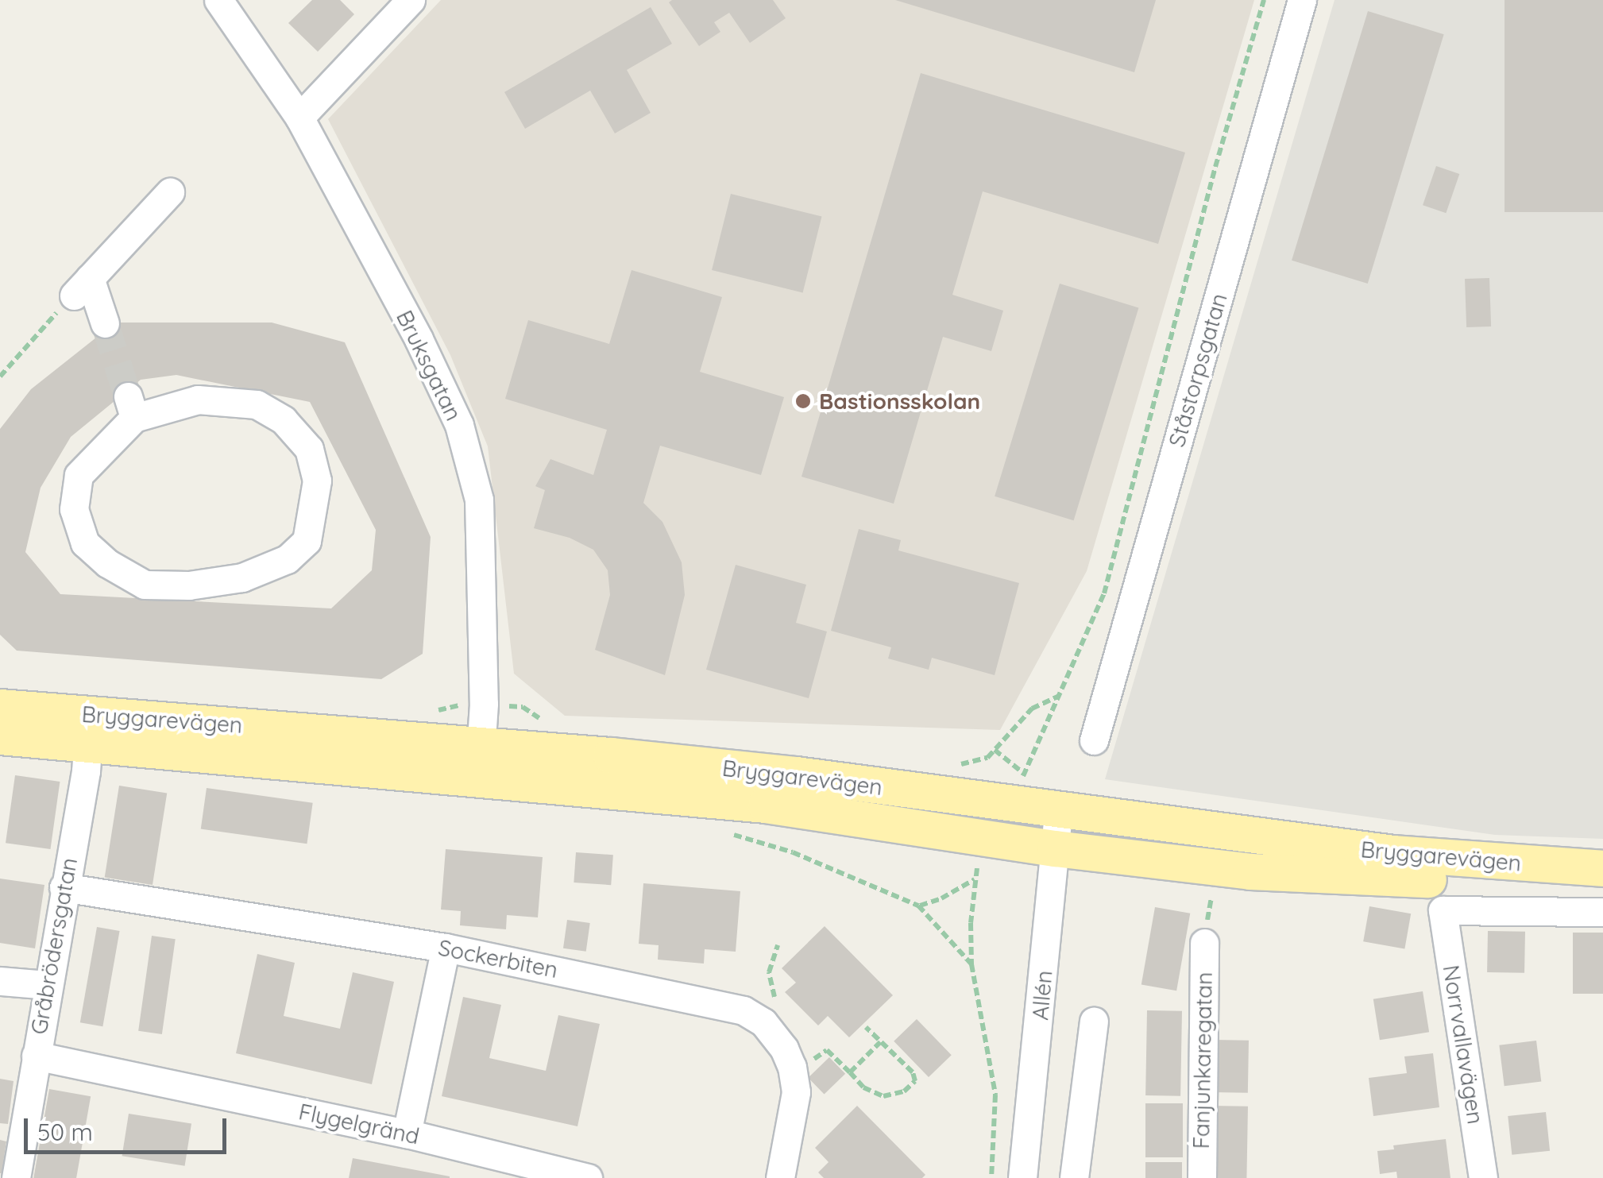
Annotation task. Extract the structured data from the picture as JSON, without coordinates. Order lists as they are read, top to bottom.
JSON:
{
  "streets": {
    "main road": ["Bryggarevägen"],
    "street": [
      "Bruksgatan",
      "Ståstorpsgatan",
      "Gråbrödersgatan",
      "Sockerbiten",
      "Allén",
      "Norrvallavägen",
      "Fanjunkaregatan",
      "Flygelgränd"
    ]
  },
  "crossings": [
    ["Bruksgatan", "Bryggarevägen"],
    ["Bryggarevägen", "Gråbrödersgatan"],
    ["Bryggarevägen", "Allén"],
    ["Gråbrödersgatan", "Sockerbiten"],
    ["Gråbrödersgatan", "Flygelgränd"]
  ],
  "places": ["Bastionsskolan"],
  "scale_bar": "50 m"
}
